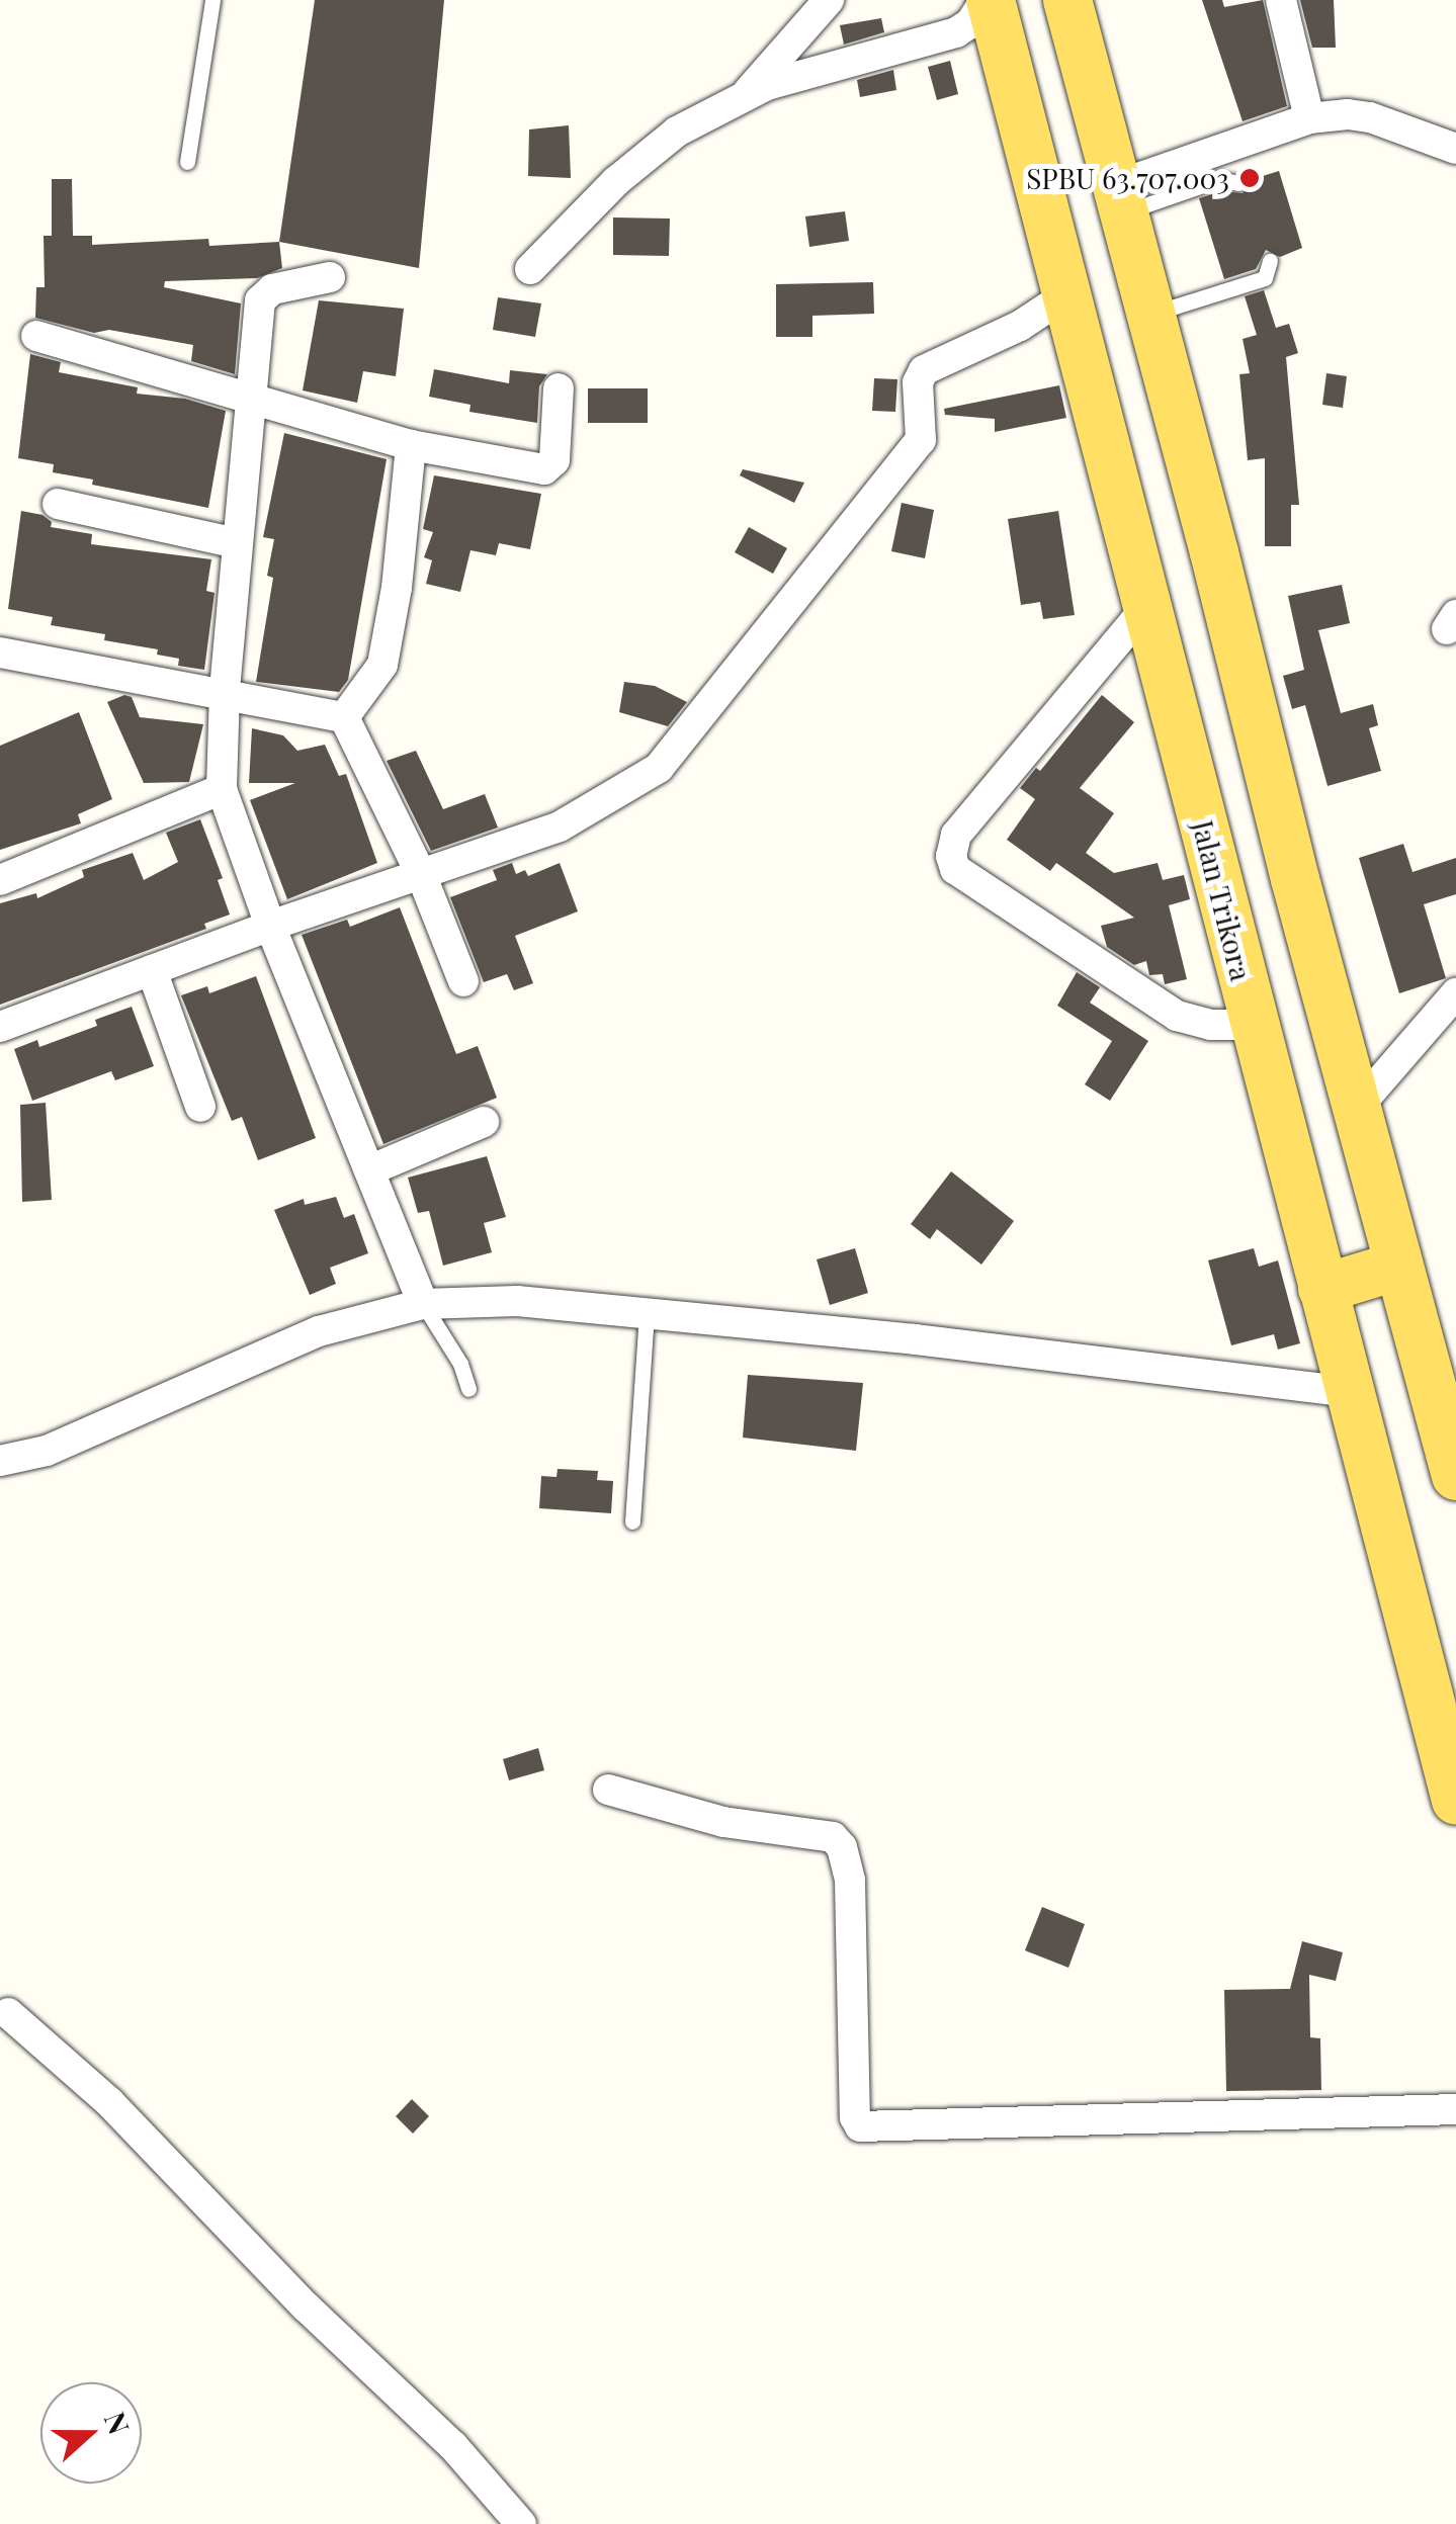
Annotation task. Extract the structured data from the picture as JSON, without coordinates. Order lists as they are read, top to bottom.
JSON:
{
  "streets": {
    "main road": ["Jalan Trikora"]
  },
  "places": ["SPBU 63.707.003"],
  "north": "right"
}
